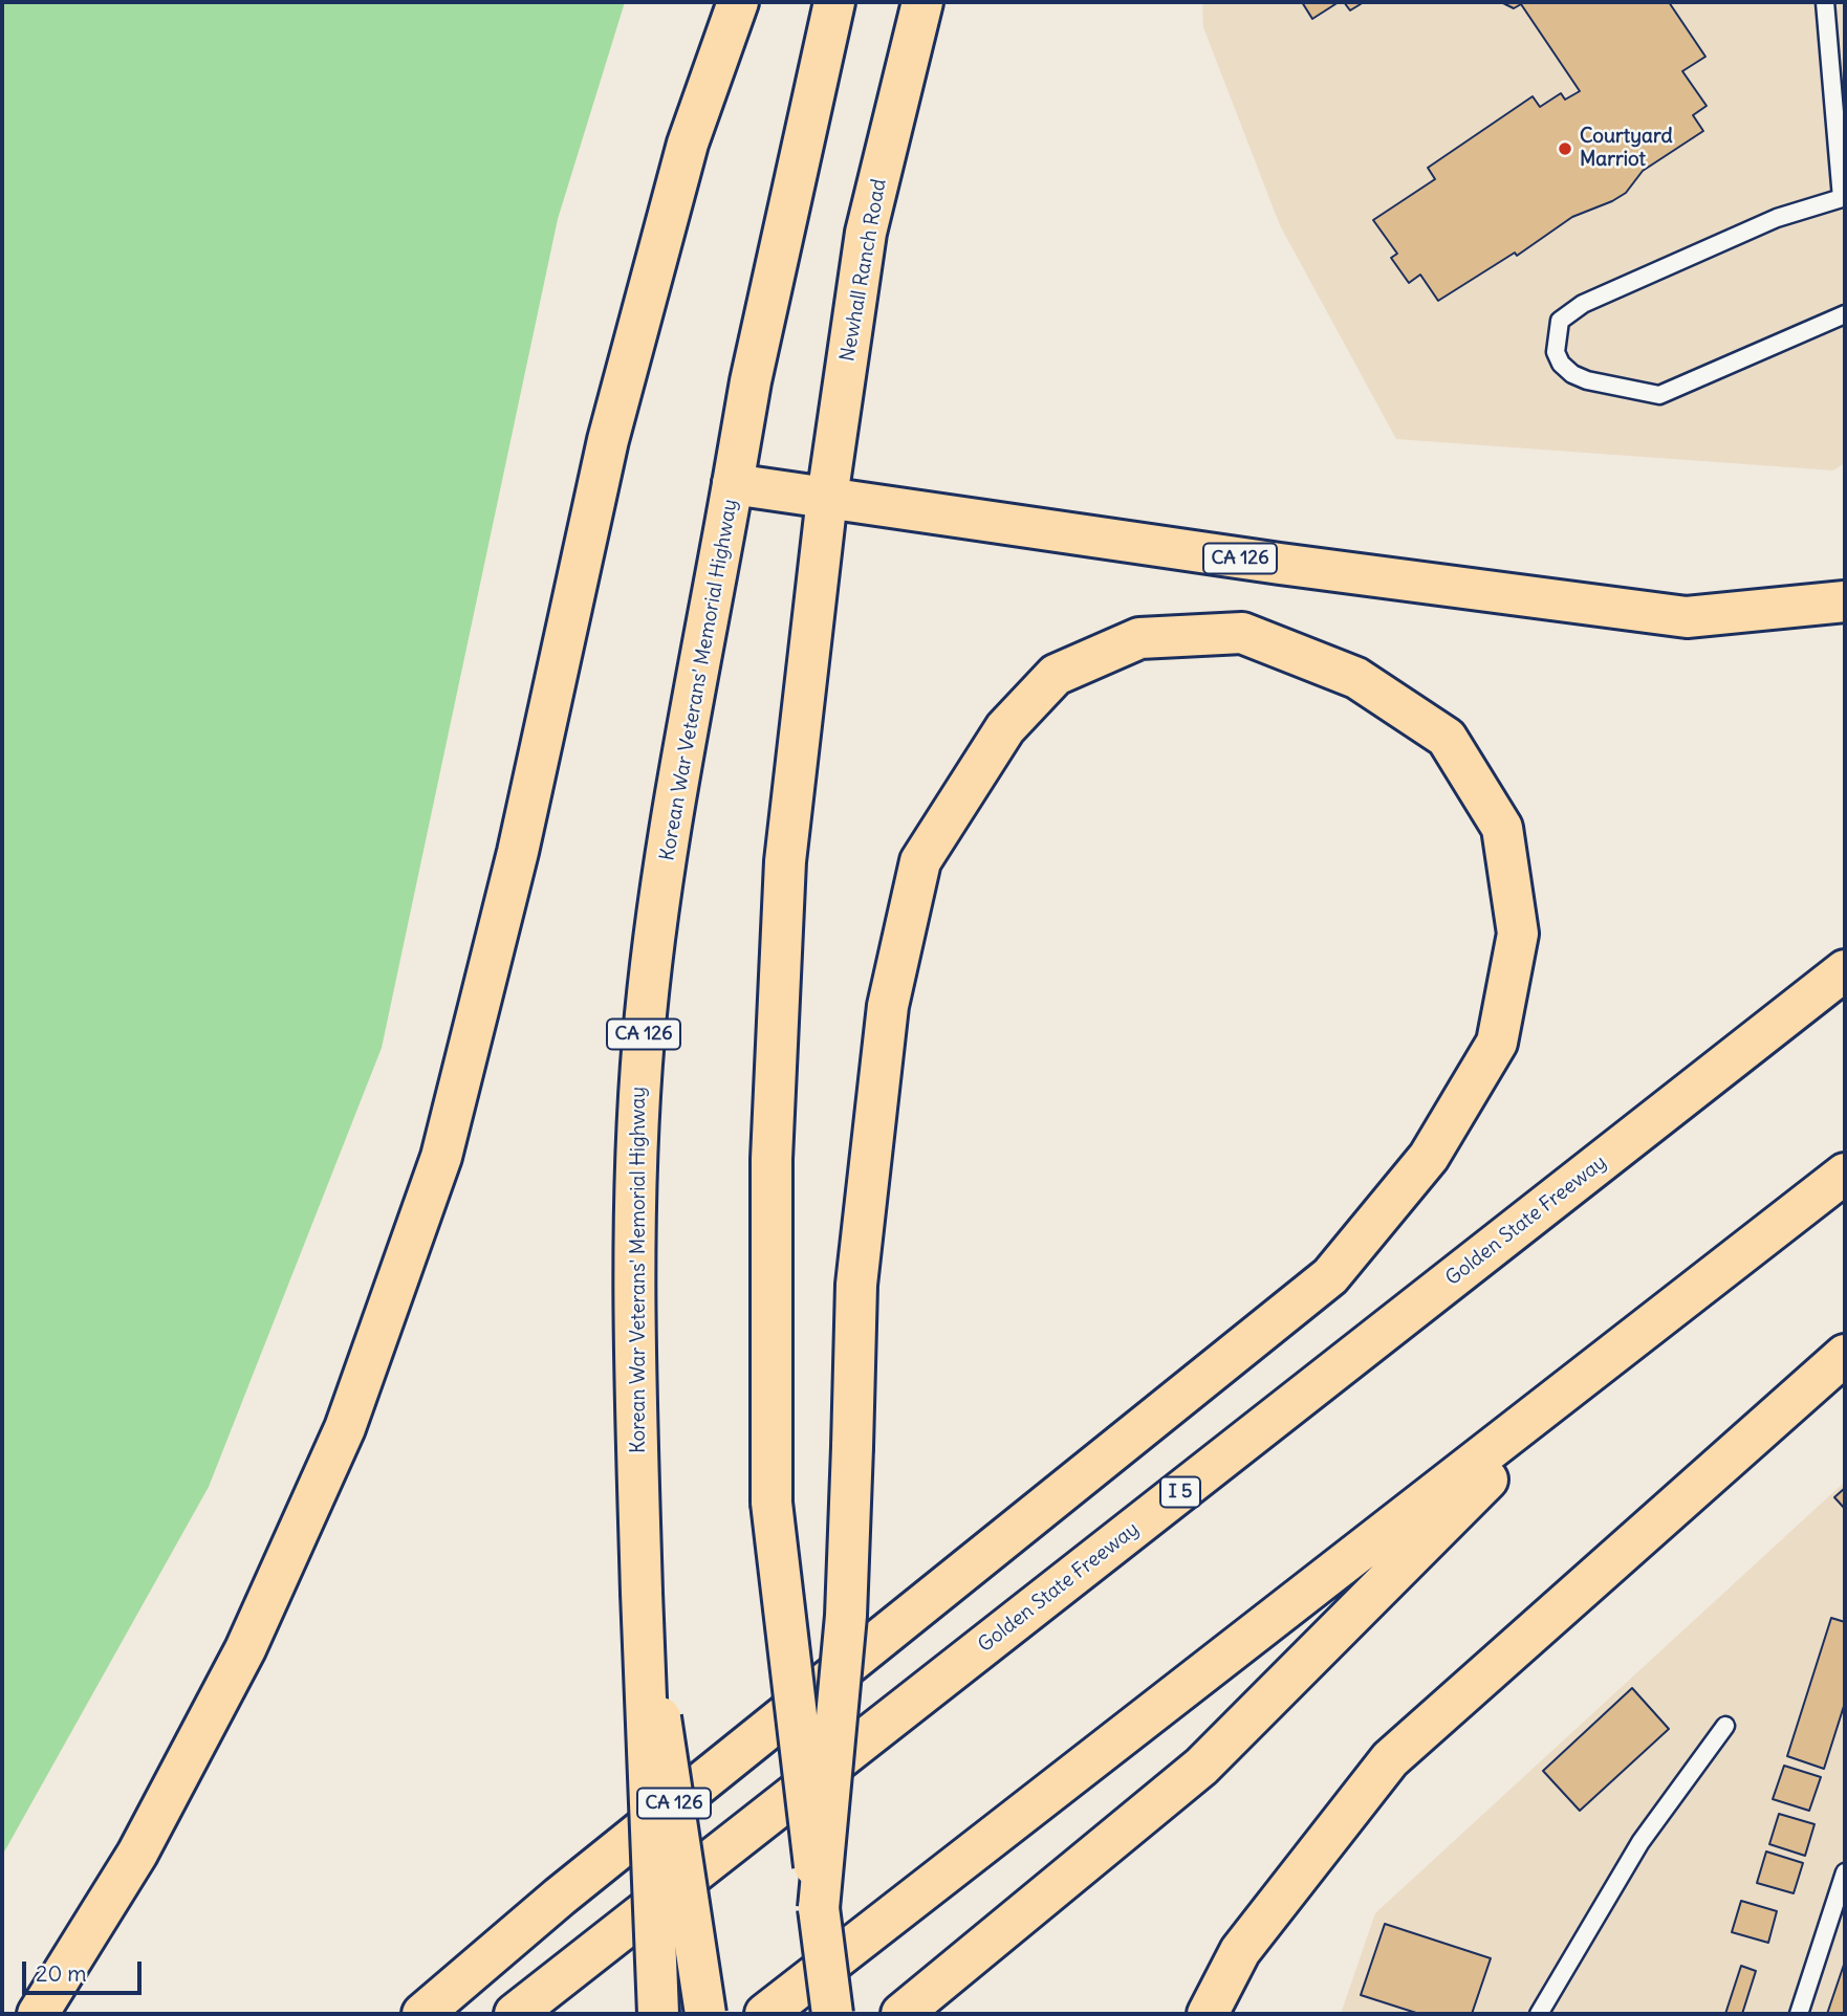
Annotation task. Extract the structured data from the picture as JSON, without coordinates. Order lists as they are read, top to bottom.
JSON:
{
  "streets": {
    "main road": [
      "Newhall Ranch Road",
      "CA 126",
      "Korean War Veterans' Memorial Highway",
      "Golden State Freeway",
      "I 5"
    ]
  },
  "crossings": [
    ["Newhall Ranch Road", "CA 126"],
    ["CA 126", "Korean War Veterans' Memorial Highway"]
  ],
  "places": ["Courtyard Marriot"],
  "scale_bar": "20 m"
}
